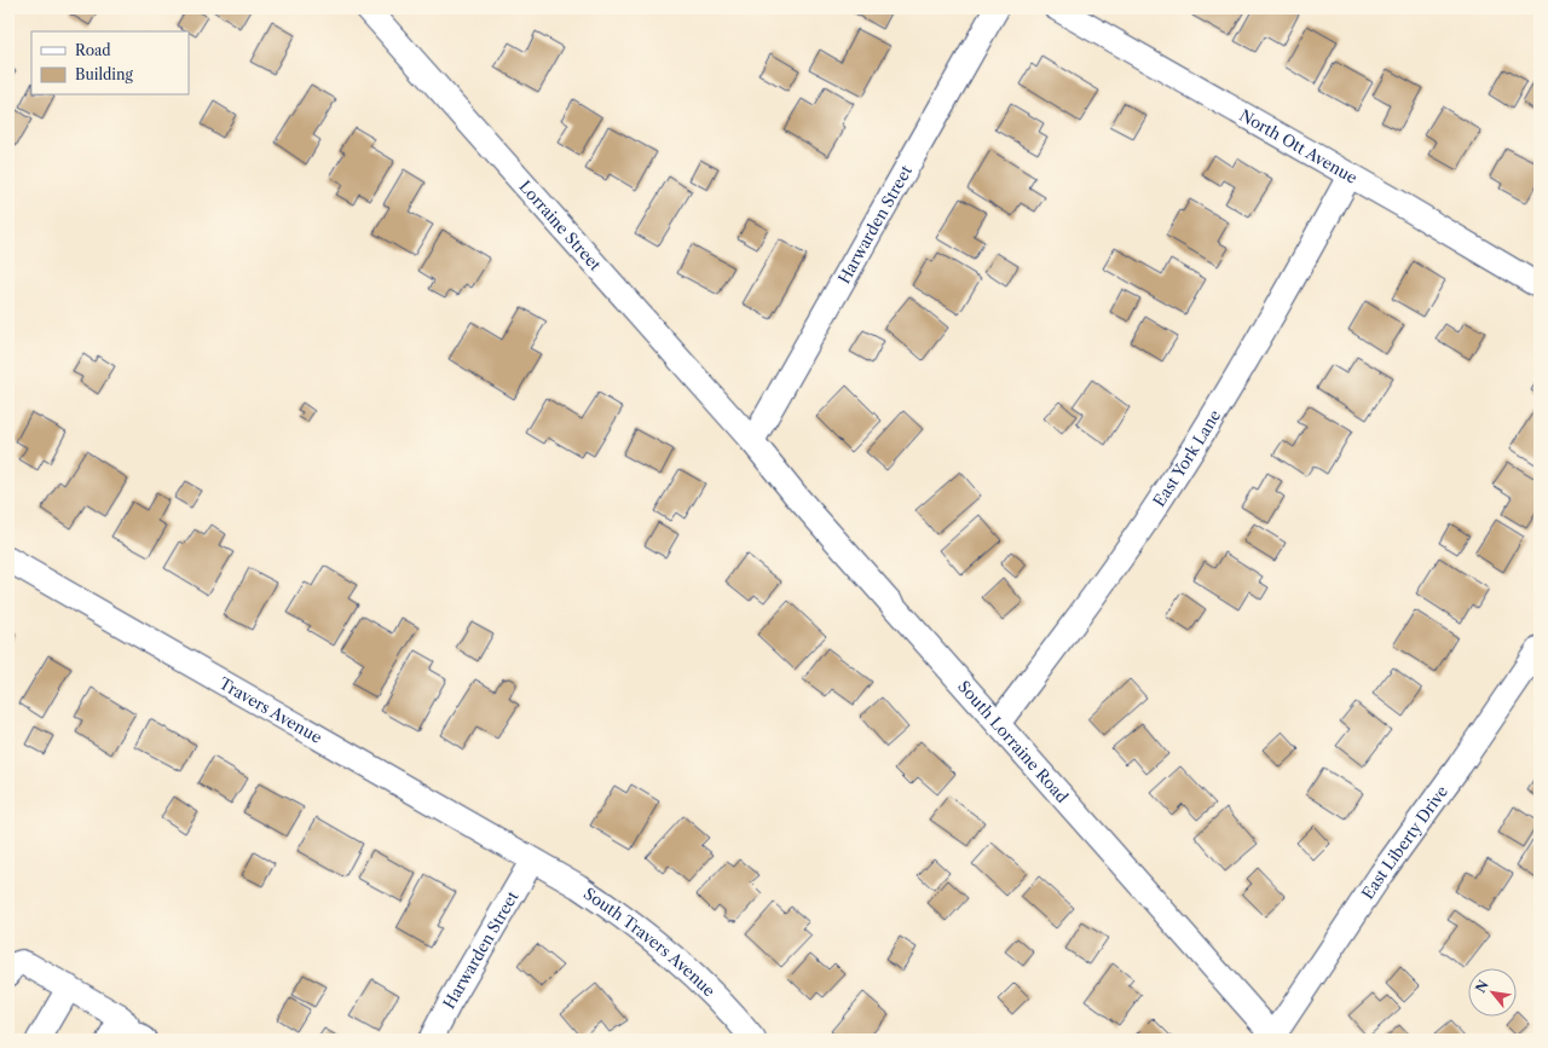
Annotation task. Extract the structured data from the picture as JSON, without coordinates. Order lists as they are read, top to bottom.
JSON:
{
  "streets": {
    "street": [
      "North Ott Avenue",
      "Lorraine Street",
      "Harwarden Street",
      "East York Lane",
      "Travers Avenue",
      "South Lorraine Road",
      "East Liberty Drive",
      "South Travers Avenue"
    ]
  },
  "crossings": [
    ["North Ott Avenue", "East York Lane"],
    ["Lorraine Street", "Harwarden Street"],
    ["Lorraine Street", "South Lorraine Road"],
    ["Harwarden Street", "Travers Avenue"],
    ["Harwarden Street", "South Lorraine Road"],
    ["Harwarden Street", "South Travers Avenue"],
    ["East York Lane", "South Lorraine Road"],
    ["Travers Avenue", "South Travers Avenue"],
    ["South Lorraine Road", "East Liberty Drive"]
  ],
  "legend": ["Road", "Building"],
  "north": "top left"
}
